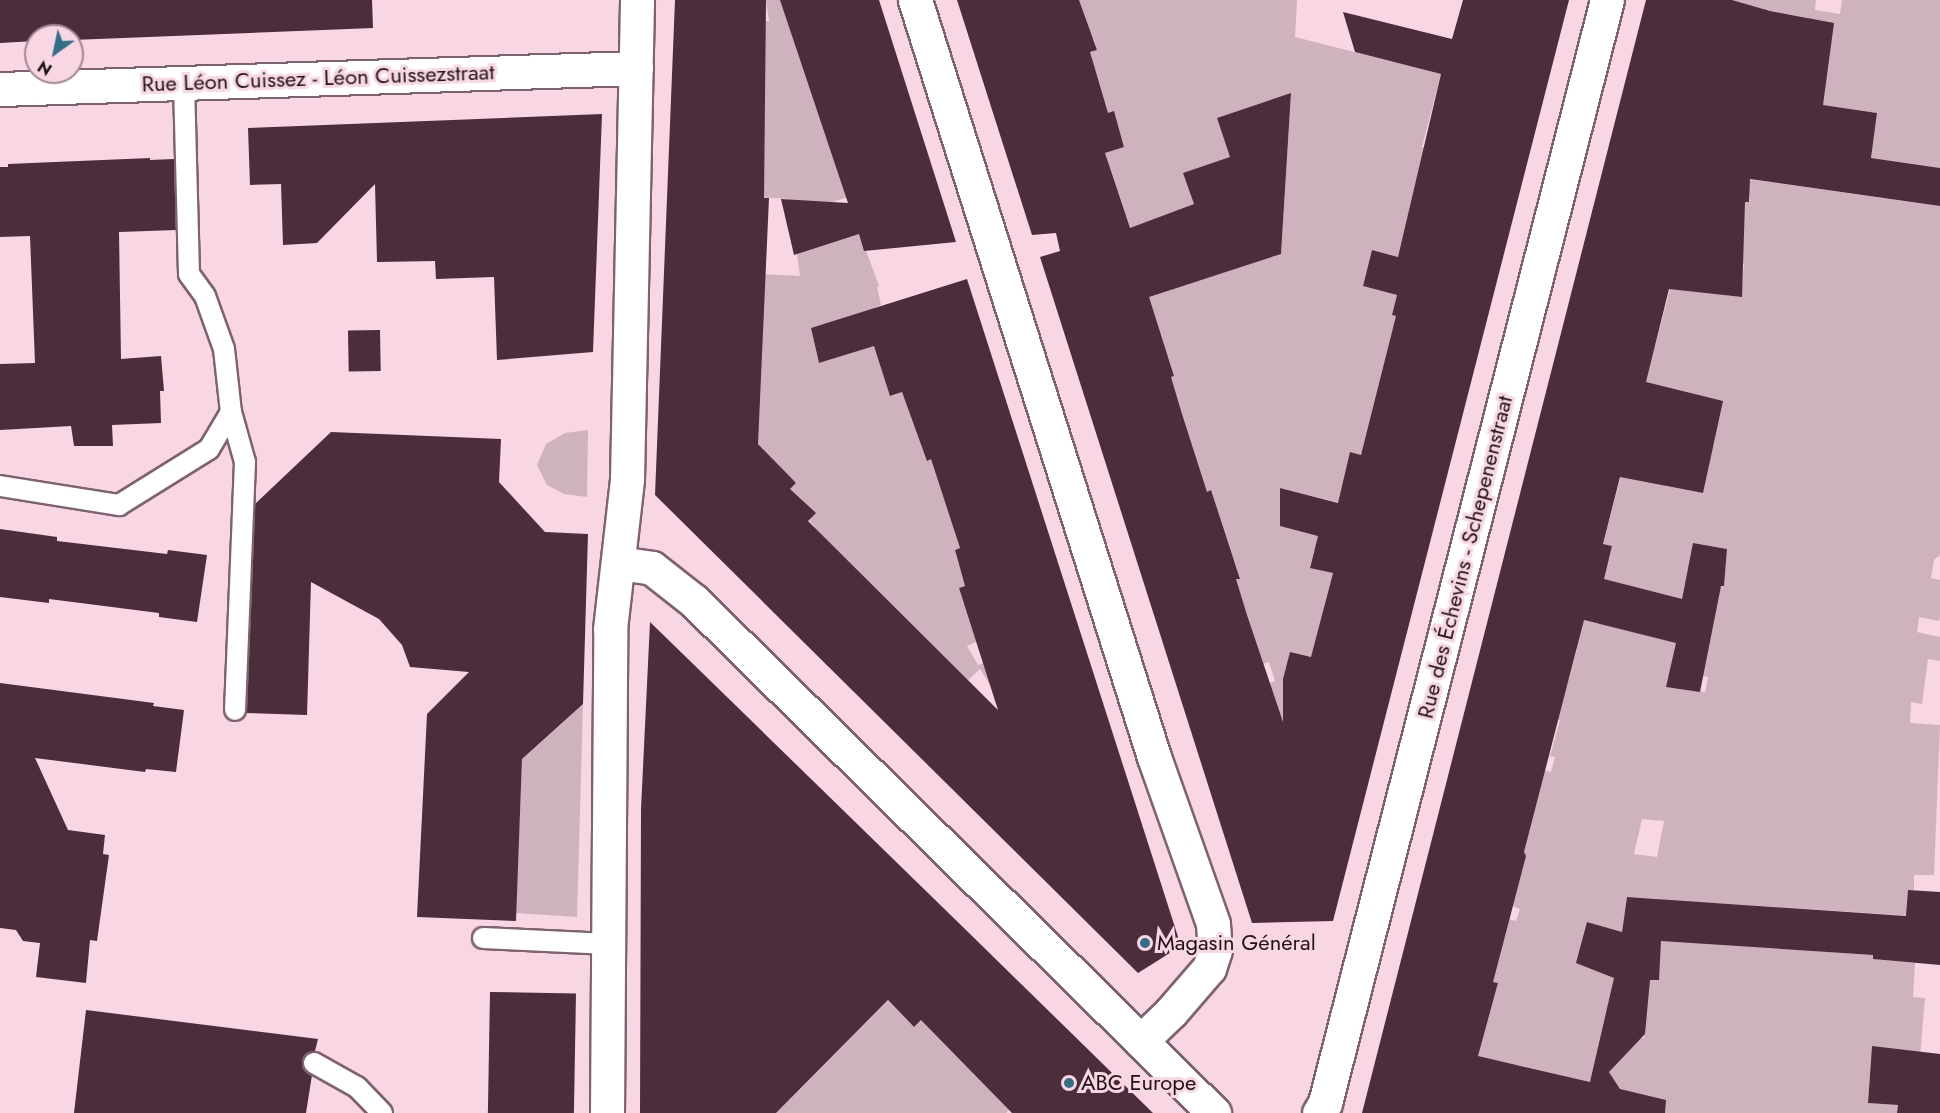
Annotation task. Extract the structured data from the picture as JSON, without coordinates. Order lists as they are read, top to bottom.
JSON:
{
  "streets": {
    "street": ["Rue Léon Cuissez - Léon Cuissezstraat", "Rue des Échevins - Schepenenstraat"]
  },
  "places": ["Magasin Général", "ABC Europe"],
  "north": "bottom left"
}
